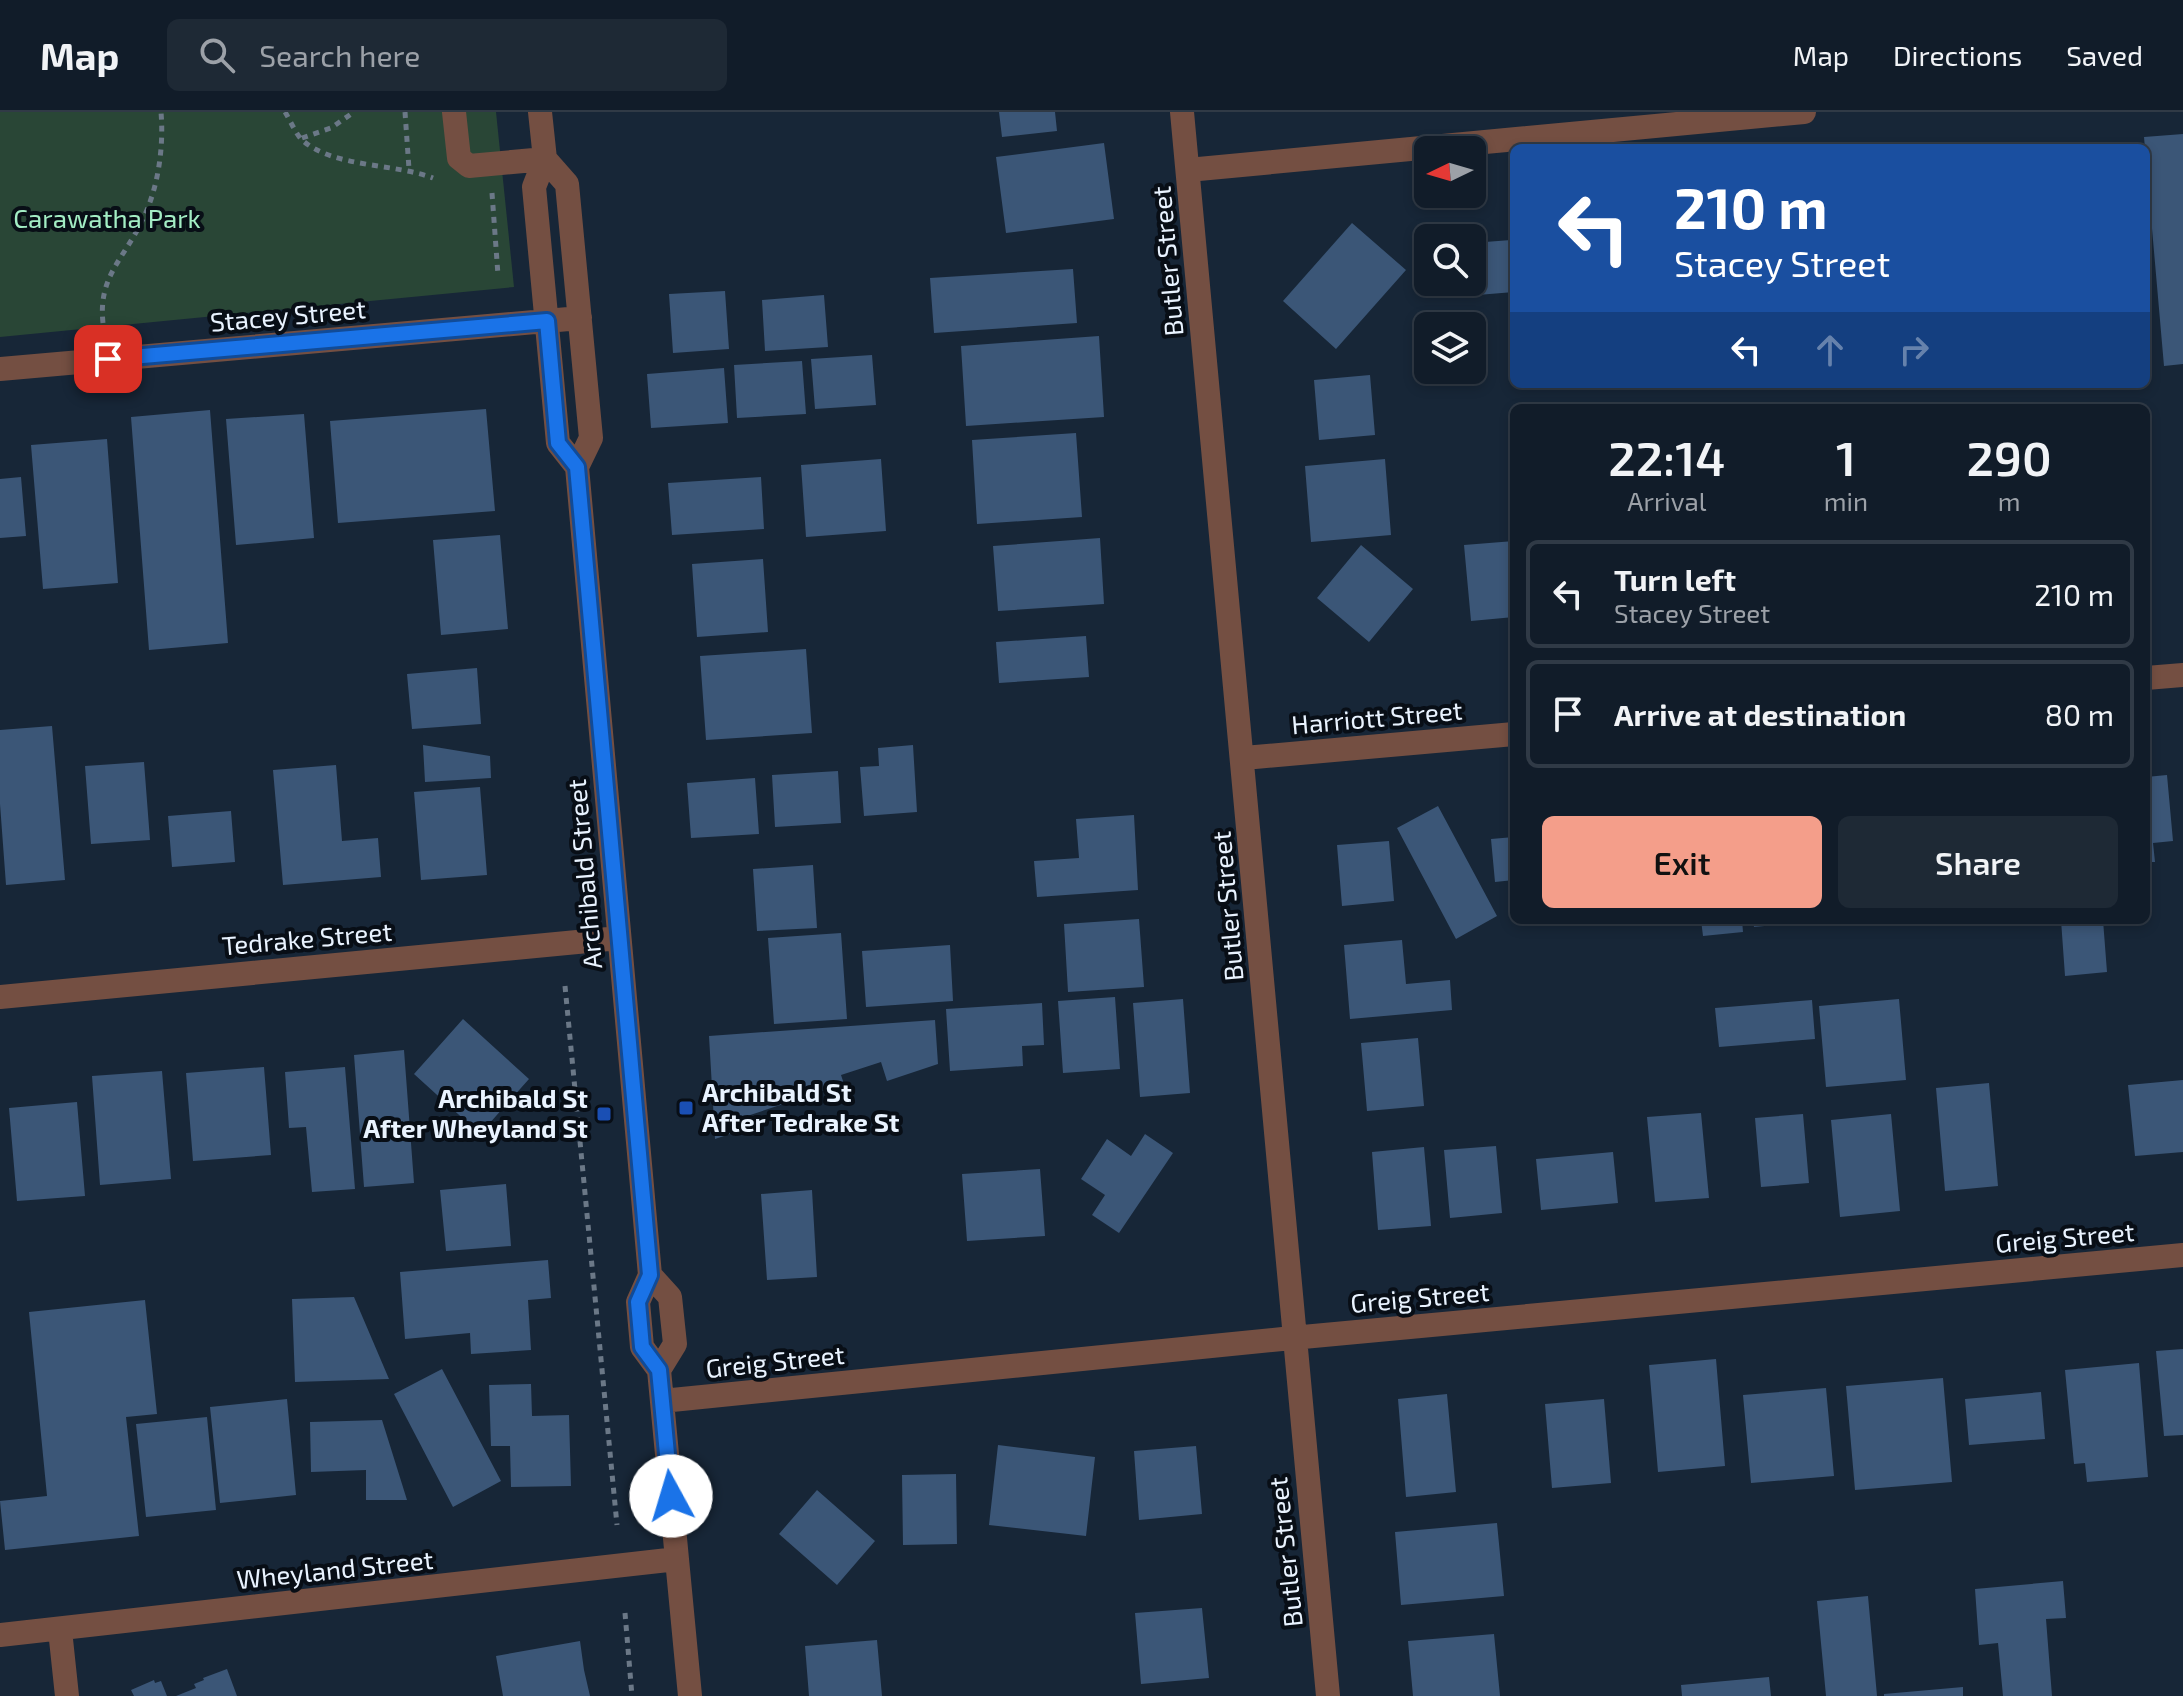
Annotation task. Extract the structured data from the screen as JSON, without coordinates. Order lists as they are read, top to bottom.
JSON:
{
  "streets": {
    "street": [
      "Butler Street",
      "Stacey Street",
      "Harriott Street",
      "Archibald Street",
      "Tedrake Street",
      "Greig Street",
      "Wheyland Street"
    ]
  },
  "crossings": [
    ["Butler Street", "Harriott Street"],
    ["Butler Street", "Greig Street"],
    ["Stacey Street", "Archibald Street"],
    ["Archibald Street", "Tedrake Street"],
    ["Archibald Street", "Greig Street"],
    ["Archibald Street", "Wheyland Street"]
  ],
  "parks": ["Carawatha Park"],
  "places": {
    "transit": ["Archibald St After Tedrake St", "Archibald St After Wheyland St"]
  },
  "north": "left",
  "page": {
    "header": "Map",
    "search": "Search here",
    "nav": ["Map", "Directions", "Saved"],
    "turn": ["210 m", "Stacey Street"],
    "eta": [
      "22:14",
      "Arrival",
      "1",
      "min",
      "290",
      "m"
    ],
    "list": [
      {
        "name": "Turn left",
        "note": "Stacey Street",
        "value": "210 m"
      },
      {
        "name": "Arrive at destination",
        "value": "80 m"
      }
    ],
    "buttons": ["Exit", "Share"]
  }
}
